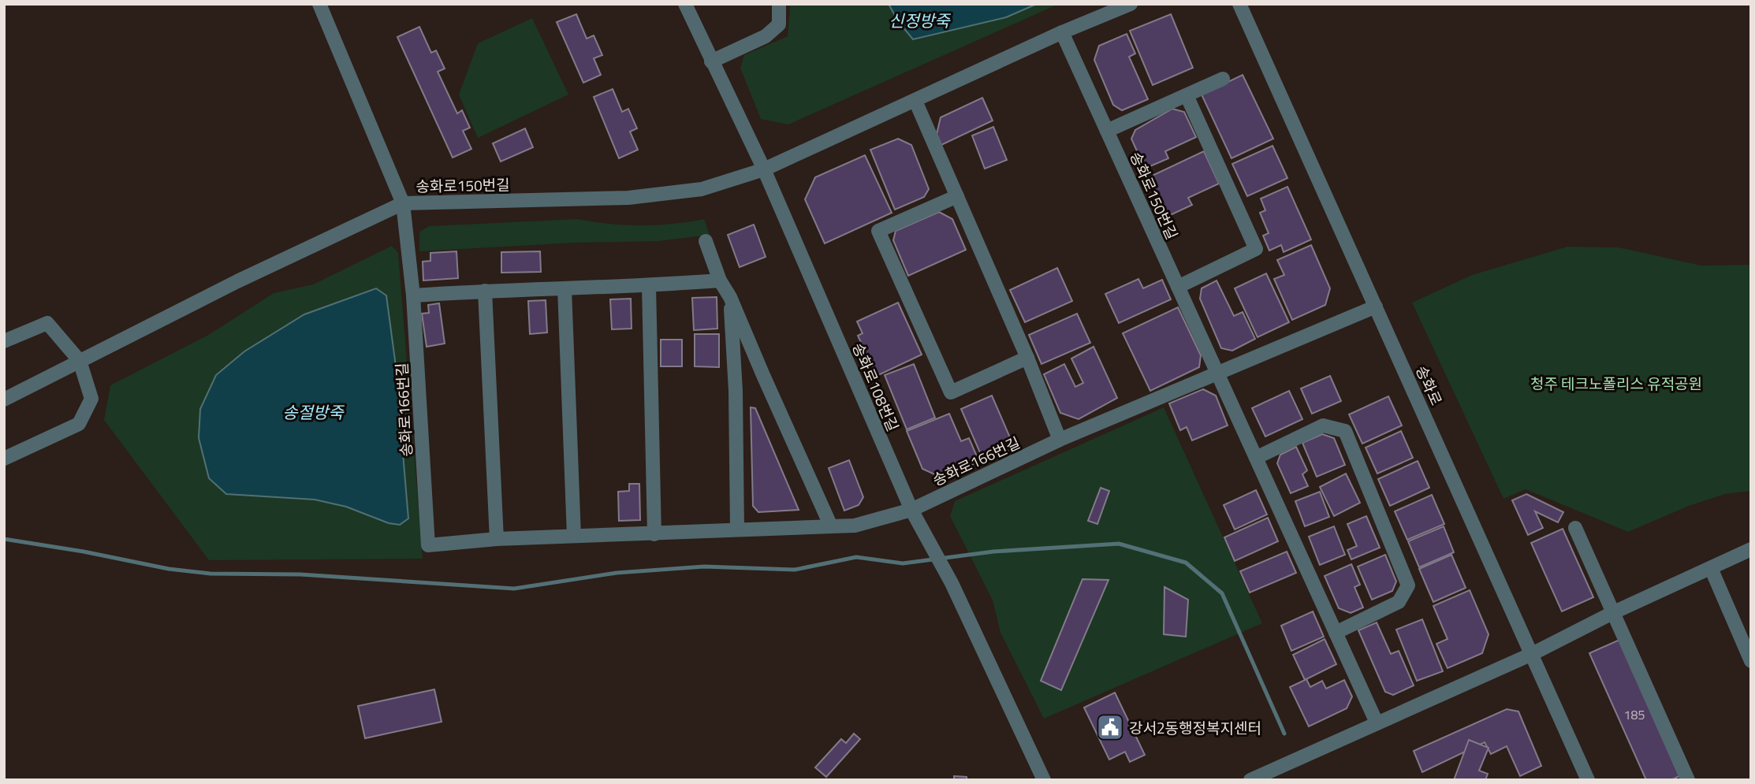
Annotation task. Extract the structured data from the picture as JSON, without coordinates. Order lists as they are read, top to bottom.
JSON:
{
  "streets": {
    "street": [
      "송화로150번길",
      "송화로",
      "송화로108번길",
      "송화로166번길"
    ]
  },
  "crossings": [
    ["송화로150번길", "송화로108번길"],
    ["송화로150번길", "송화로166번길"],
    ["송화로", "송화로166번길"],
    ["송화로108번길", "송화로166번길"]
  ],
  "water": ["신정방죽", "송절방죽"],
  "parks": ["청주 테크노폴리스 유적공원"],
  "places": {
    "public building": ["강서2동행정복지센터"]
  },
  "house_numbers": ["185"]
}
